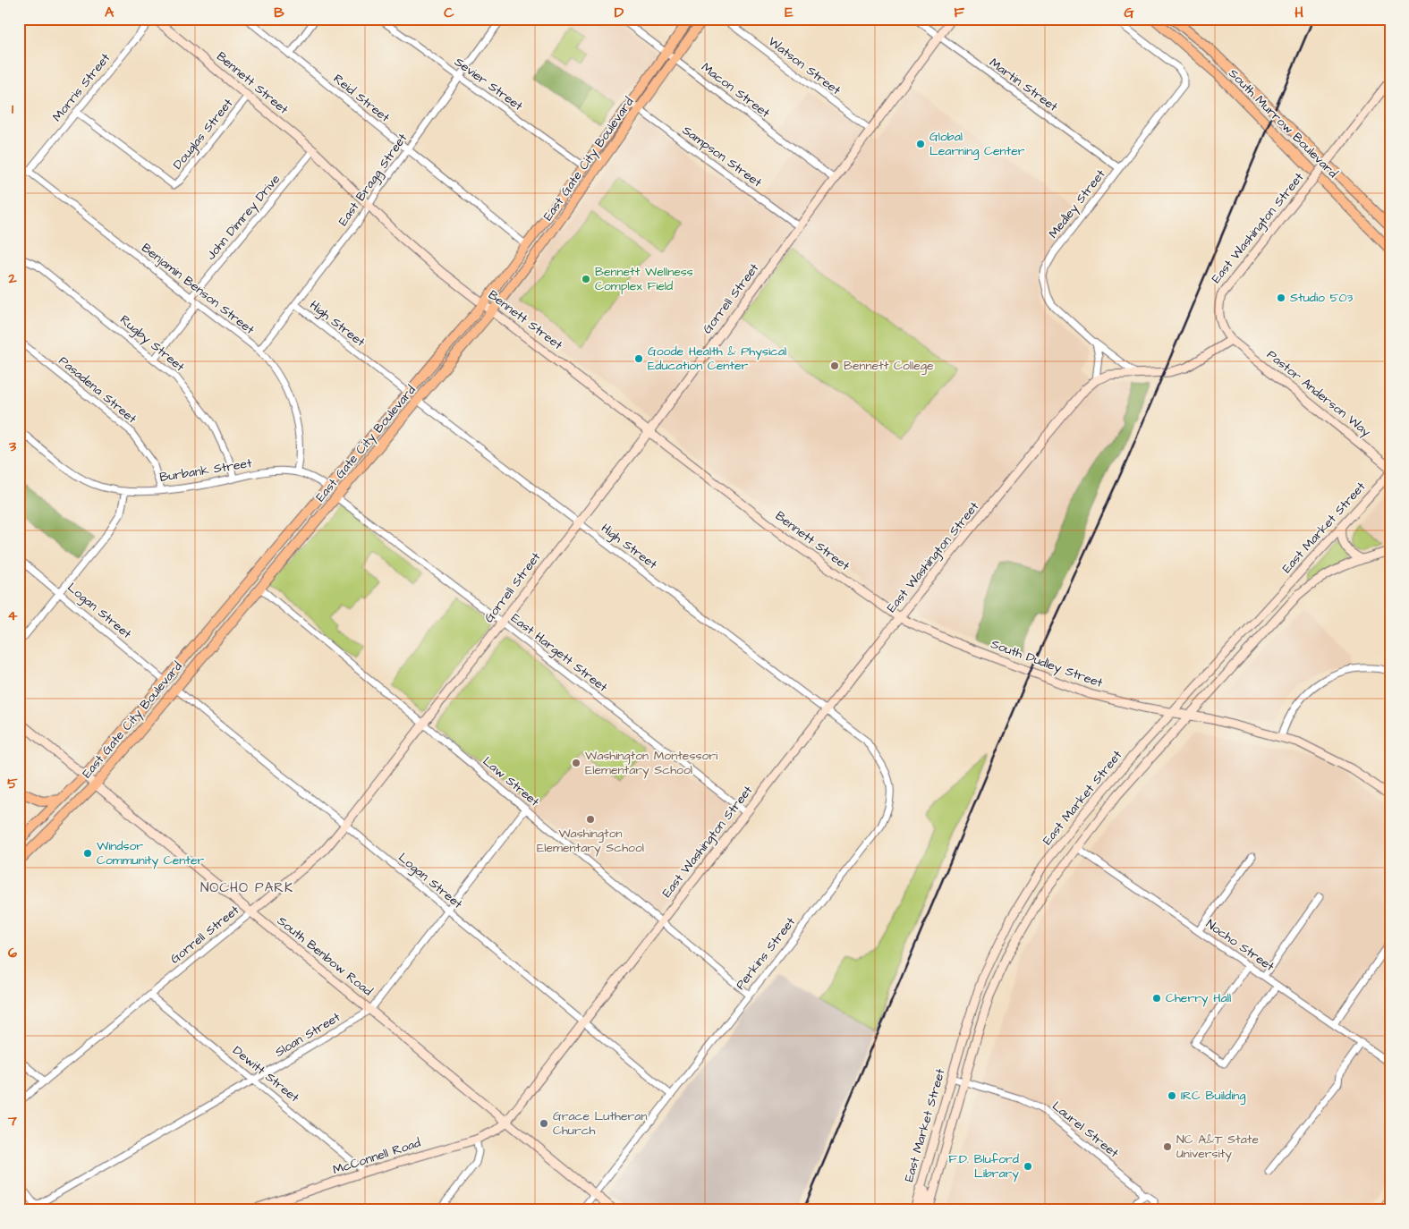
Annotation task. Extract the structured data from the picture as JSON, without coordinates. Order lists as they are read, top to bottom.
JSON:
{
  "streets": {
    "main road": ["South Murrow Boulevard", "East Gate City Boulevard"],
    "street": [
      "Watson Street",
      "Bennett Street",
      "Sevier Street",
      "Martin Street",
      "Morris Street",
      "Macon Street",
      "Reid Street",
      "Douglas Street",
      "Sampson Street",
      "East Bragg Street",
      "Medley Street",
      "John Dimrey Drive",
      "East Washington Street",
      "Benjamin Benson Street",
      "Gorrell Street",
      "High Street",
      "Rugby Street",
      "Pasadena Street",
      "Pastor Anderson Way",
      "Burbank Street",
      "East Market Street",
      "Logan Street",
      "East Hargett Street",
      "South Dudley Street",
      "Law Street",
      "Nocho Street",
      "Perkins Street",
      "South Benbow Road",
      "Sloan Street",
      "Dewitt Street",
      "Laurel Street",
      "McConnell Road"
    ]
  },
  "crossings": [
    ["Watson Street", "Gorrell Street"],
    ["Bennett Street", "Morris Street"],
    ["Bennett Street", "Douglas Street"],
    ["Bennett Street", "East Gate City Boulevard"],
    ["Bennett Street", "East Bragg Street"],
    ["Bennett Street", "John Dimrey Drive"],
    ["Bennett Street", "East Washington Street"],
    ["Bennett Street", "Gorrell Street"],
    ["Bennett Street", "South Dudley Street"],
    ["Sevier Street", "East Gate City Boulevard"],
    ["Sevier Street", "East Bragg Street"],
    ["Martin Street", "Medley Street"],
    ["Martin Street", "Gorrell Street"],
    ["Morris Street", "Douglas Street"],
    ["Morris Street", "Benjamin Benson Street"],
    ["Macon Street", "East Gate City Boulevard"],
    ["Macon Street", "Gorrell Street"],
    ["Reid Street", "East Gate City Boulevard"],
    ["Reid Street", "East Bragg Street"],
    ["Sampson Street", "East Gate City Boulevard"],
    ["Sampson Street", "Gorrell Street"],
    ["East Gate City Boulevard", "High Street"],
    ["East Gate City Boulevard", "Burbank Street"],
    ["East Gate City Boulevard", "Logan Street"],
    ["East Gate City Boulevard", "East Hargett Street"],
    ["East Gate City Boulevard", "Law Street"],
    ["East Gate City Boulevard", "South Benbow Road"],
    ["East Bragg Street", "Benjamin Benson Street"],
    ["East Bragg Street", "High Street"],
    ["Medley Street", "East Washington Street"],
    ["John Dimrey Drive", "Benjamin Benson Street"],
    ["East Washington Street", "High Street"],
    ["East Washington Street", "Pastor Anderson Way"],
    ["East Washington Street", "Logan Street"],
    ["East Washington Street", "East Hargett Street"],
    ["East Washington Street", "South Dudley Street"],
    ["East Washington Street", "Law Street"],
    ["East Washington Street", "Perkins Street"],
    ["East Washington Street", "South Benbow Road"],
    ["East Washington Street", "McConnell Road"],
    ["Benjamin Benson Street", "Burbank Street"],
    ["Gorrell Street", "High Street"],
    ["Gorrell Street", "Logan Street"],
    ["Gorrell Street", "East Hargett Street"],
    ["Gorrell Street", "Law Street"],
    ["Gorrell Street", "South Benbow Road"],
    ["Gorrell Street", "Dewitt Street"],
    ["High Street", "Perkins Street"],
    ["Rugby Street", "Burbank Street"],
    ["Pasadena Street", "Burbank Street"],
    ["East Market Street", "South Dudley Street"],
    ["East Market Street", "Nocho Street"],
    ["East Market Street", "Laurel Street"],
    ["Logan Street", "Perkins Street"],
    ["Logan Street", "Sloan Street"],
    ["Law Street", "Perkins Street"],
    ["Law Street", "Sloan Street"],
    ["Perkins Street", "South Benbow Road"],
    ["South Benbow Road", "Sloan Street"],
    ["South Benbow Road", "McConnell Road"],
    ["Sloan Street", "Dewitt Street"],
    ["Dewitt Street", "McConnell Road"]
  ],
  "districts": ["NOCHO PARK"],
  "places": [
    "Global Learning Center",
    "Bennett Wellness Complex Field",
    "Studio 503",
    "Goode Health & Physical Education Center",
    "Bennett College",
    "Washington Montessori Elementary School",
    "Washington Elementary School",
    "Windsor Community Center",
    "Cherry Hall",
    "IRC Building",
    "Grace Lutheran Church",
    "NC A&T State University",
    "F.D. Bluford Library"
  ],
  "grid": {
    "columns": [
      "A",
      "B",
      "C",
      "D",
      "E",
      "F",
      "G",
      "H"
    ],
    "rows": [
      "1",
      "2",
      "3",
      "4",
      "5",
      "6",
      "7"
    ]
  }
}
